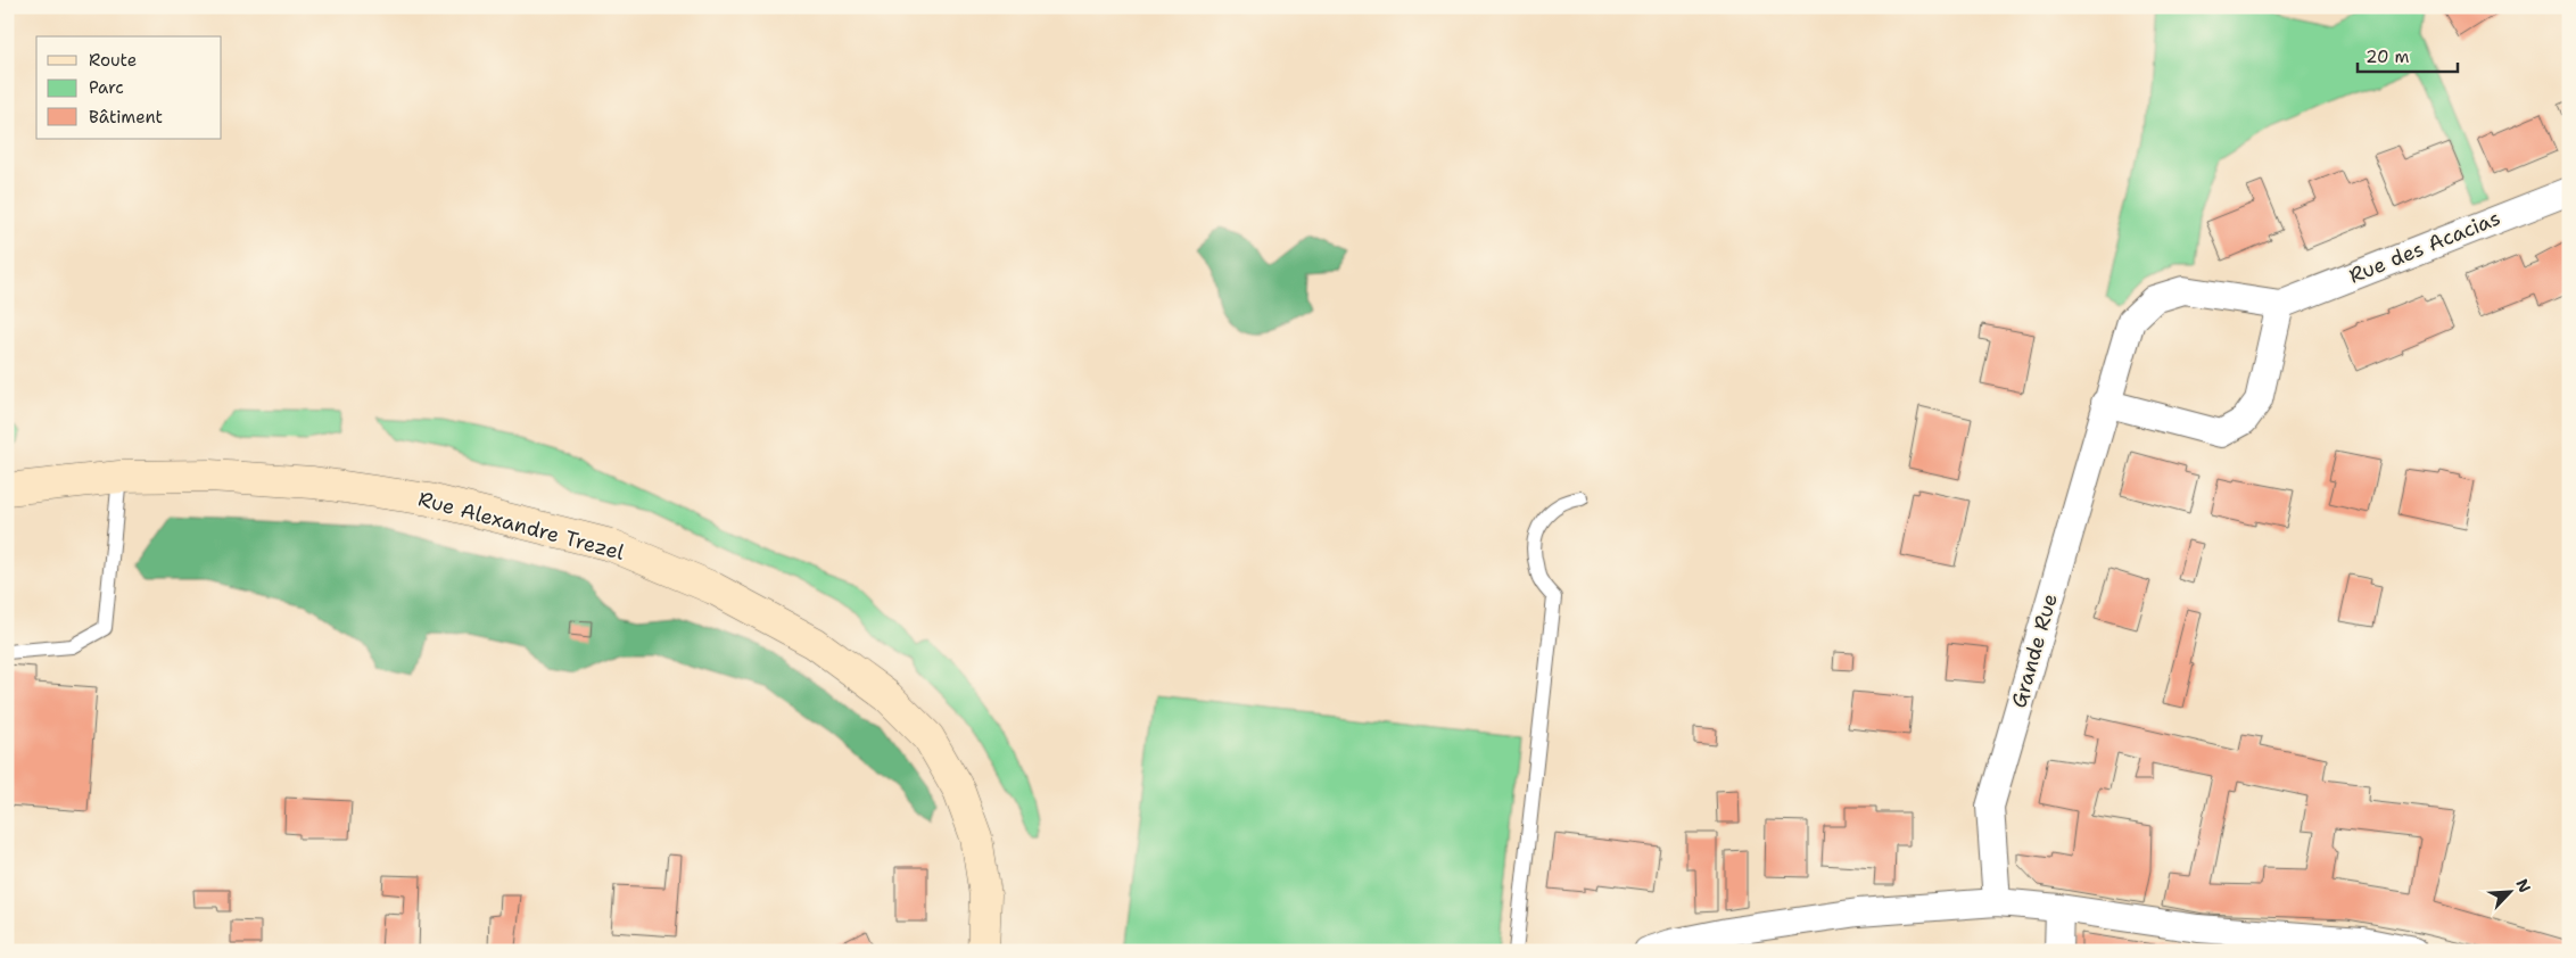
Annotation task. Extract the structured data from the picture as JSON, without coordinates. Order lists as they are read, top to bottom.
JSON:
{
  "streets": {
    "street": ["Rue des Acacias", "Rue Alexandre Trezel", "Grande Rue"]
  },
  "crossings": [
    ["Rue des Acacias", "Grande Rue"]
  ],
  "legend": ["Route", "Parc", "Bâtiment"],
  "scale_bar": "20 m",
  "north": "top right"
}
